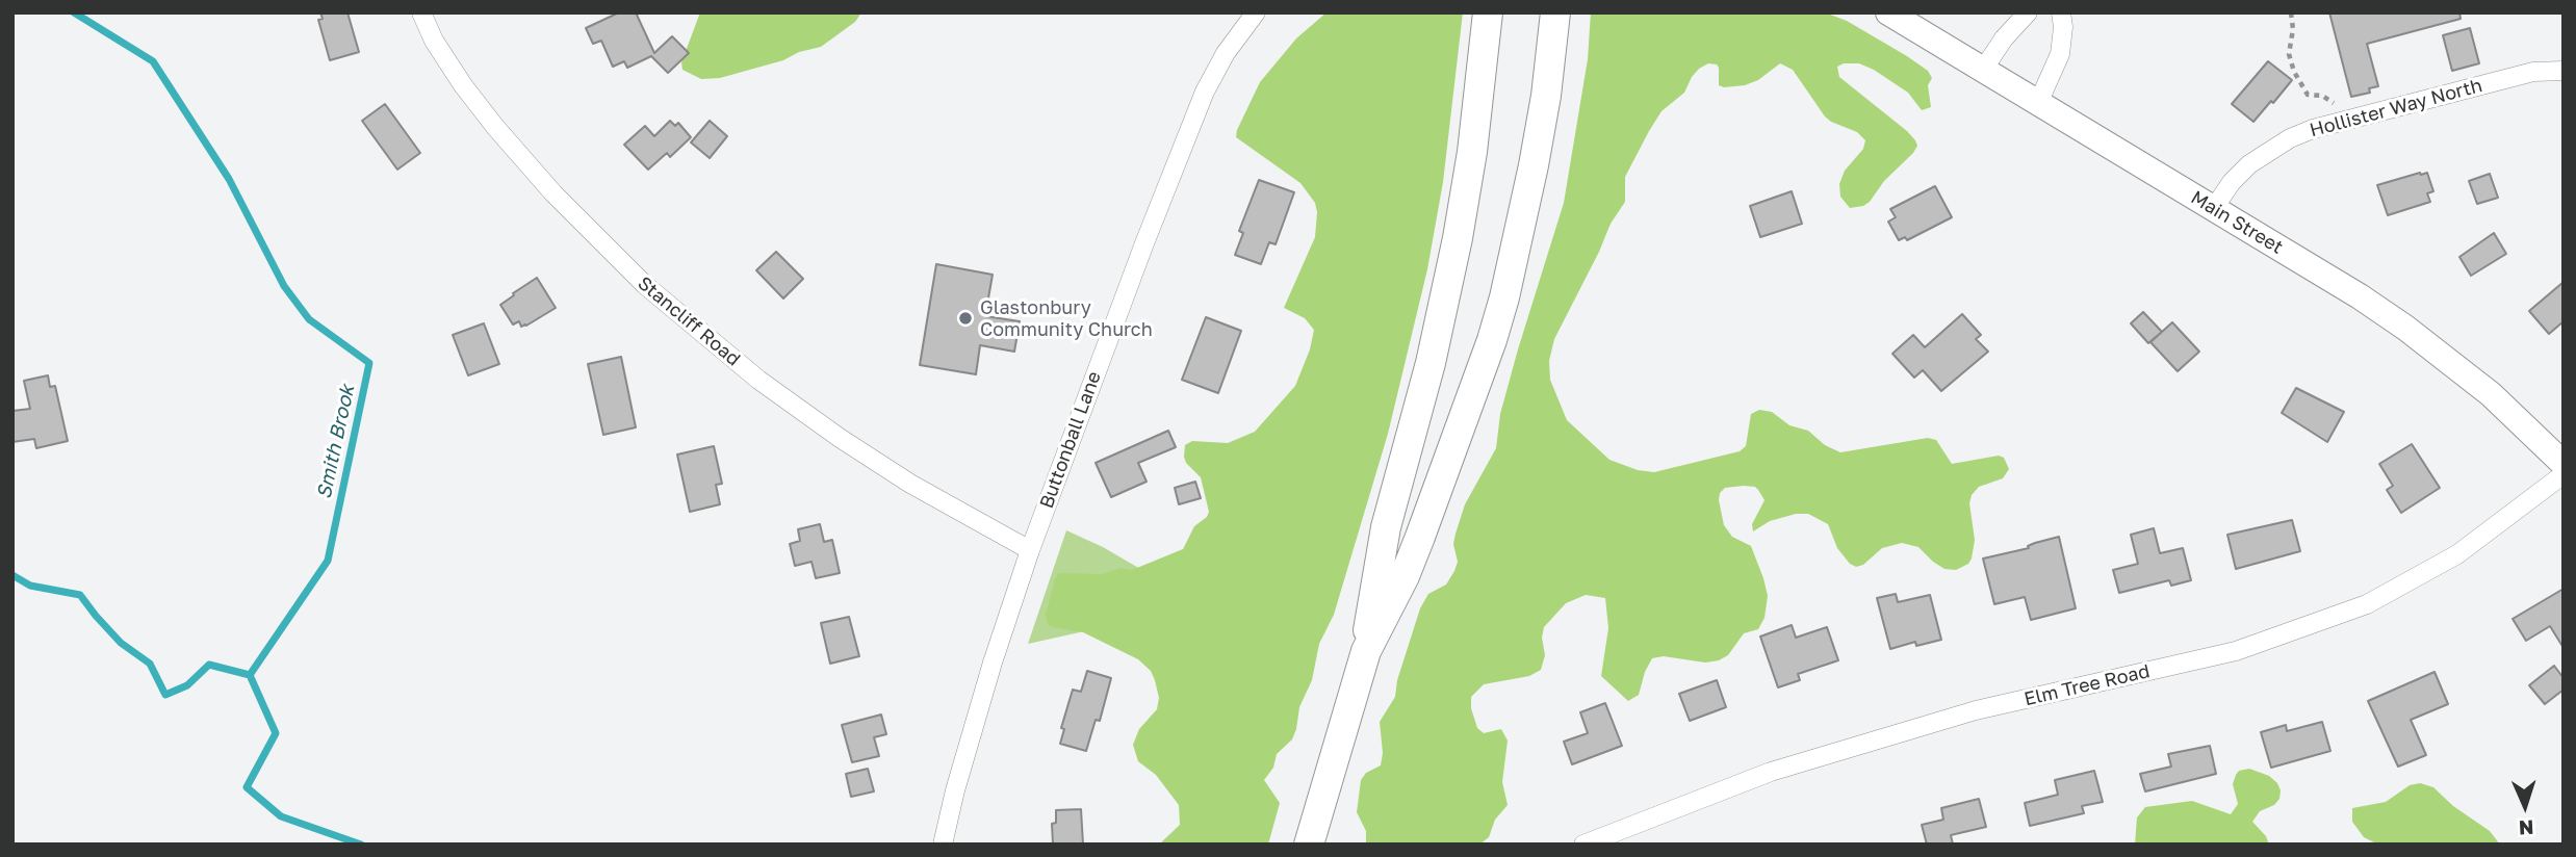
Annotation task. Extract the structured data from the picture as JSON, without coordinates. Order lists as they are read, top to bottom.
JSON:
{
  "streets": {
    "main road": ["Main Street"],
    "street": [
      "Hollister Way North",
      "Stancliff Road",
      "Buttonball Lane",
      "Elm Tree Road"
    ]
  },
  "crossings": [
    ["Hollister Way North", "Main Street"],
    ["Stancliff Road", "Buttonball Lane"]
  ],
  "water": ["Smith Brook"],
  "places": ["Glastonbury Community Church"],
  "north": "bottom"
}
